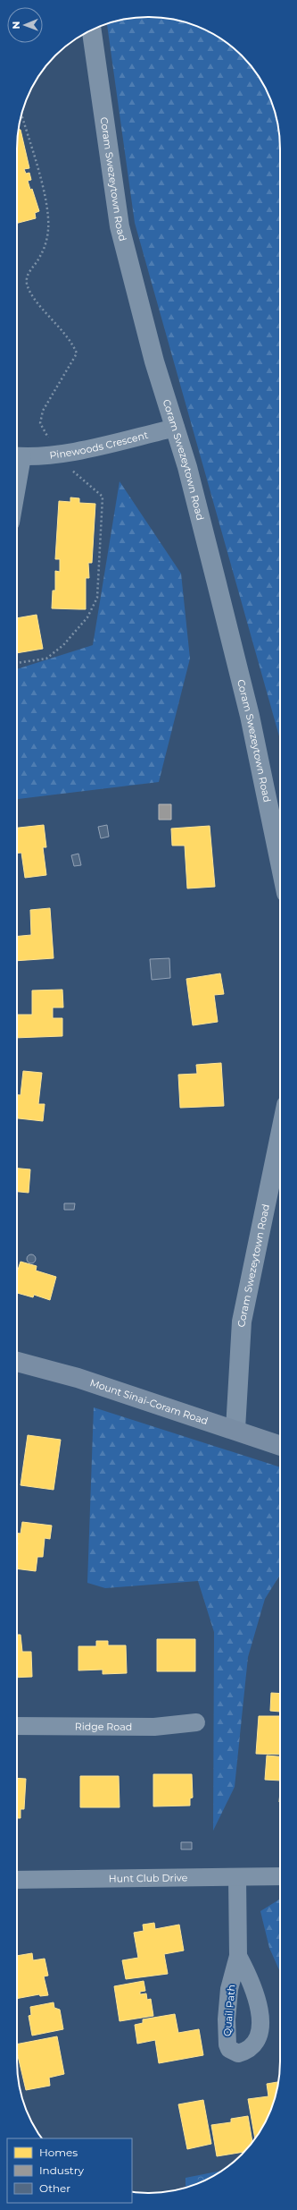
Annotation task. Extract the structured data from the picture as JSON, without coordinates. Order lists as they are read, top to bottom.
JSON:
{
  "streets": {
    "main road": ["Mount Sinai-Coram Road"],
    "street": [
      "Coram Swezeytown Road",
      "Pinewoods Crescent",
      "Ridge Road",
      "Hunt Club Drive"
    ]
  },
  "crossings": [
    ["Coram Swezeytown Road", "Pinewoods Crescent"],
    ["Coram Swezeytown Road", "Mount Sinai-Coram Road"]
  ],
  "legend": ["Homes", "Industry", "Other"],
  "north": "left"
}
